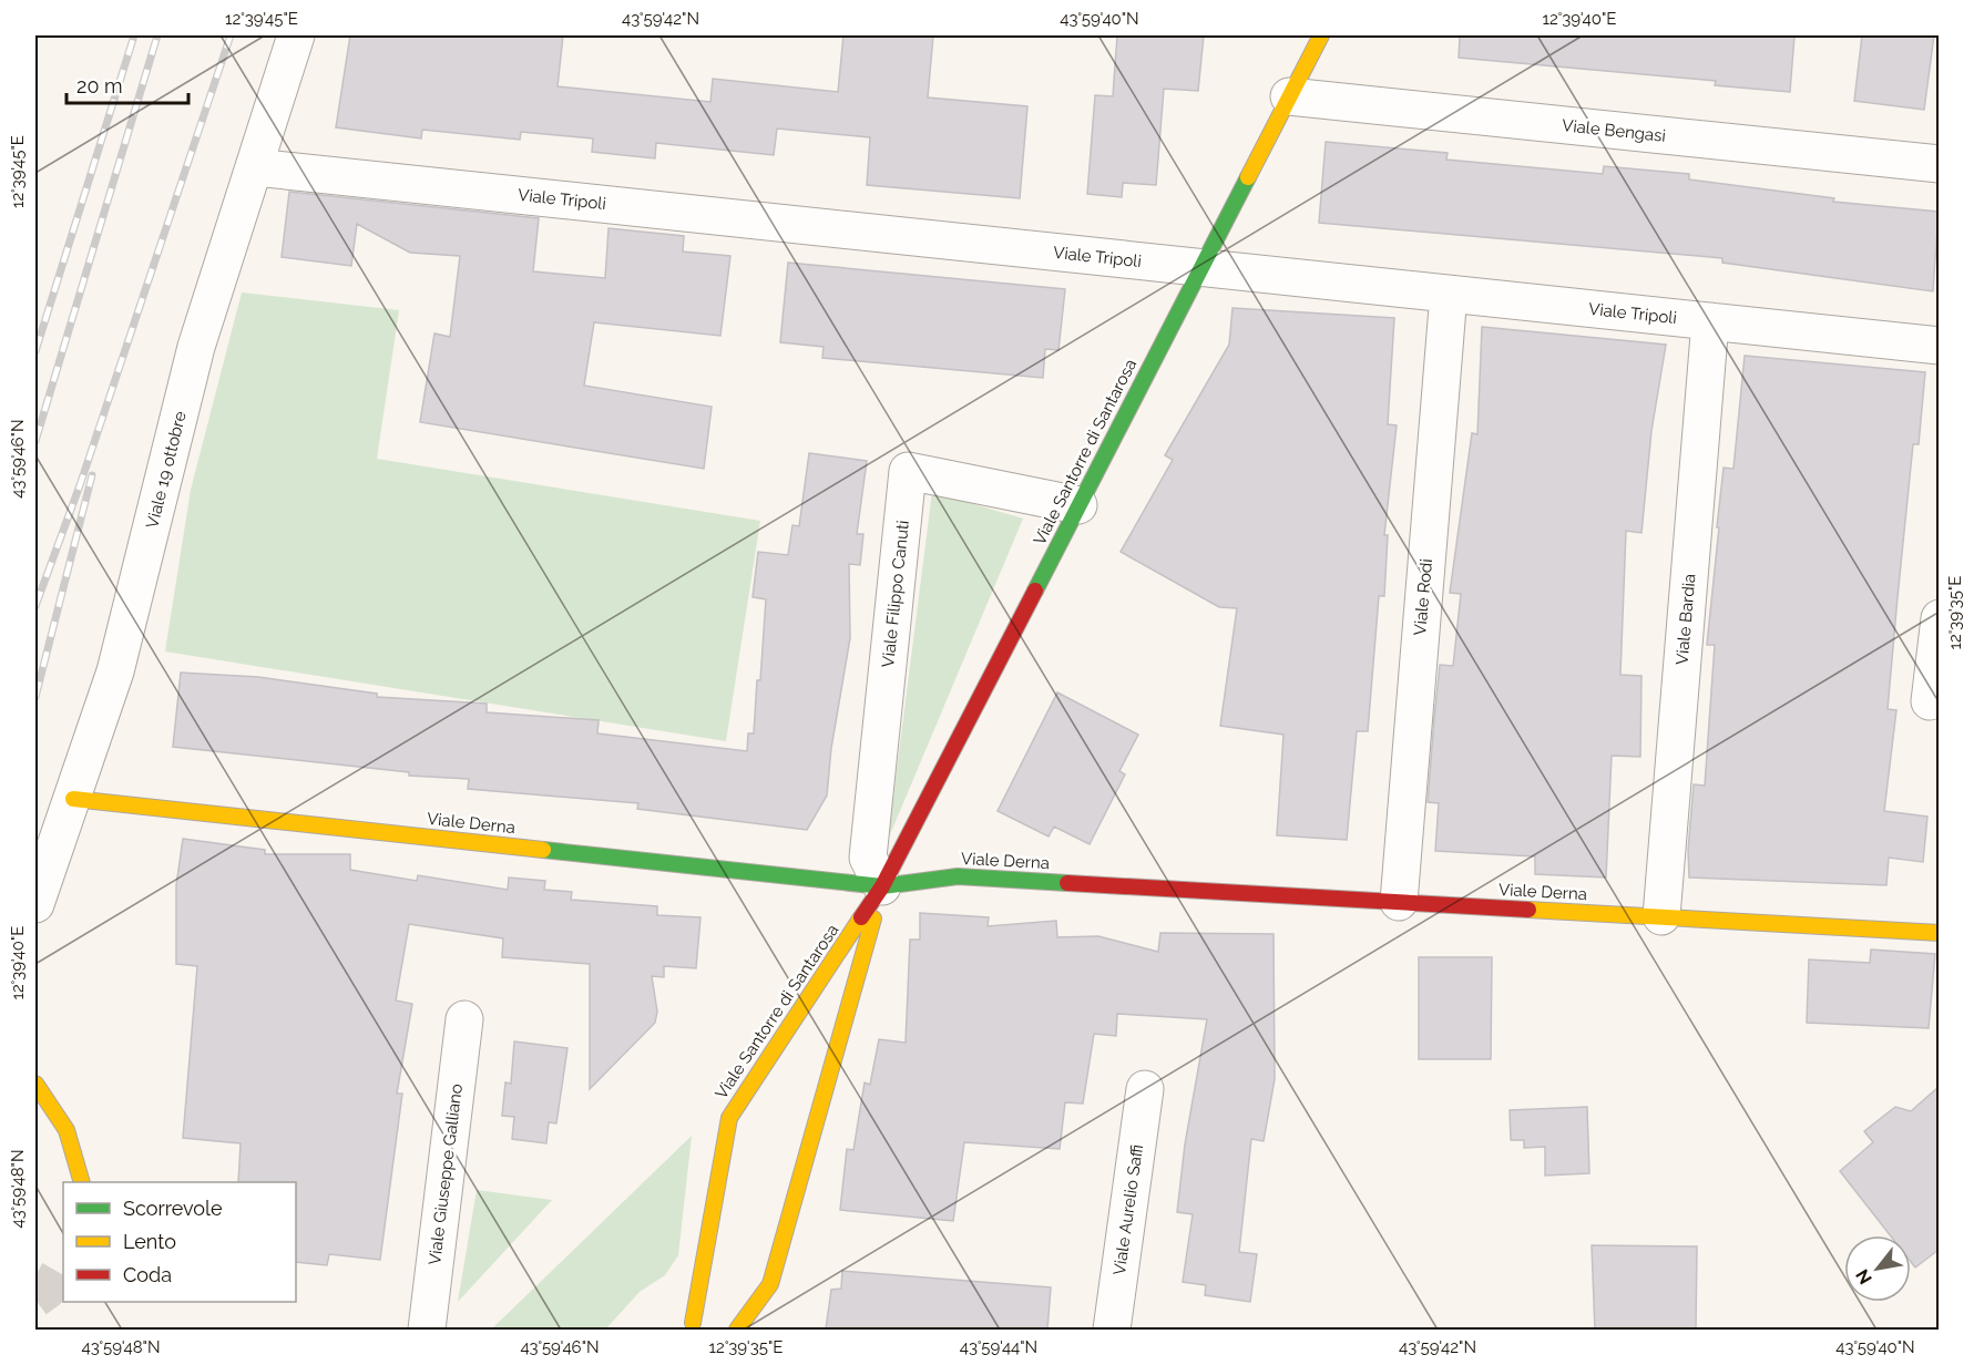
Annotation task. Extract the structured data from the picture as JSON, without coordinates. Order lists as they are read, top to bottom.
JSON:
{
  "streets": {
    "street": [
      "Viale Bengasi",
      "Viale Tripoli",
      "Viale Santorre di Santarosa",
      "Viale 19 ottobre",
      "Viale Filippo Canuti",
      "Viale Rodi",
      "Viale Bardia",
      "Viale Derna",
      "Viale Giuseppe Galliano",
      "Viale Aurelio Saffi"
    ]
  },
  "crossings": [
    ["Viale Bengasi", "Viale Santorre di Santarosa"],
    ["Viale Tripoli", "Viale Santorre di Santarosa"],
    ["Viale Tripoli", "Viale 19 ottobre"],
    ["Viale Tripoli", "Viale Rodi"],
    ["Viale Tripoli", "Viale Bardia"],
    ["Viale Santorre di Santarosa", "Viale Filippo Canuti"],
    ["Viale Santorre di Santarosa", "Viale Derna"],
    ["Viale 19 ottobre", "Viale Derna"],
    ["Viale Filippo Canuti", "Viale Derna"],
    ["Viale Rodi", "Viale Derna"],
    ["Viale Bardia", "Viale Derna"]
  ],
  "legend": ["Scorrevole", "Lento", "Coda"],
  "scale_bar": "20 m",
  "north": "bottom left",
  "coordinates": [
    "12°39'45\"E",
    "43°59'42\"N",
    "43°59'40\"N",
    "12°39'40\"E",
    "43°59'46\"N",
    "12°39'35\"E",
    "43°59'48\"N",
    "43°59'44\"N"
  ]
}
